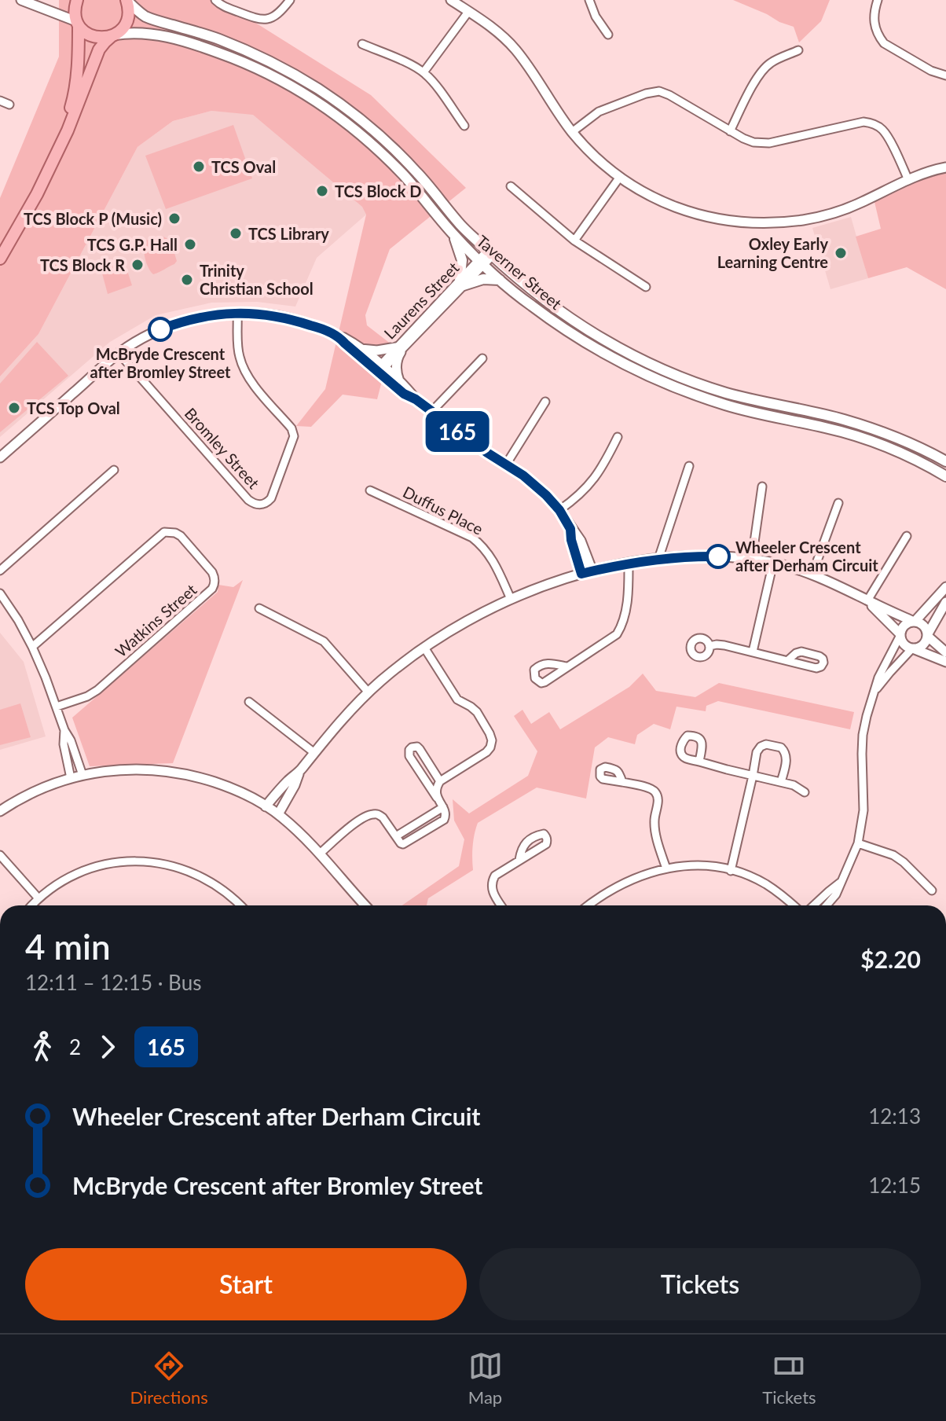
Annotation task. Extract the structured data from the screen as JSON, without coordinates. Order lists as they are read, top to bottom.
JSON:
{
  "streets": {
    "main road": ["Taverner Street"],
    "street": [
      "Laurens Street",
      "Bromley Street",
      "Duffus Place",
      "Watkins Street"
    ]
  },
  "crossings": [
    ["Taverner Street", "Laurens Street"]
  ],
  "places": [
    "TCS Oval",
    "TCS Block D",
    "TCS Block P (Music)",
    "TCS Library",
    "TCS G.P. Hall",
    "Oxley Early Learning Centre",
    "TCS Block R",
    "Trinity Christian School",
    "McBryde Crescent after Bromley Street",
    "TCS Top Oval",
    "Wheeler Crescent after Derham Circuit"
  ],
  "lines": ["bus line 165"],
  "page": {
    "on_map": "165",
    "heading": ["4 min", "12:11 – 12:15 · Bus", "$2.20"],
    "legs": ["2", "165"],
    "list": [
      {
        "name": "Wheeler Crescent after Derham Circuit",
        "value": "12:13"
      },
      {
        "name": "McBryde Crescent after Bromley Street",
        "value": "12:15"
      }
    ],
    "buttons": ["Start", "Tickets"],
    "tabs": ["Directions", "Map", "Tickets"]
  }
}
